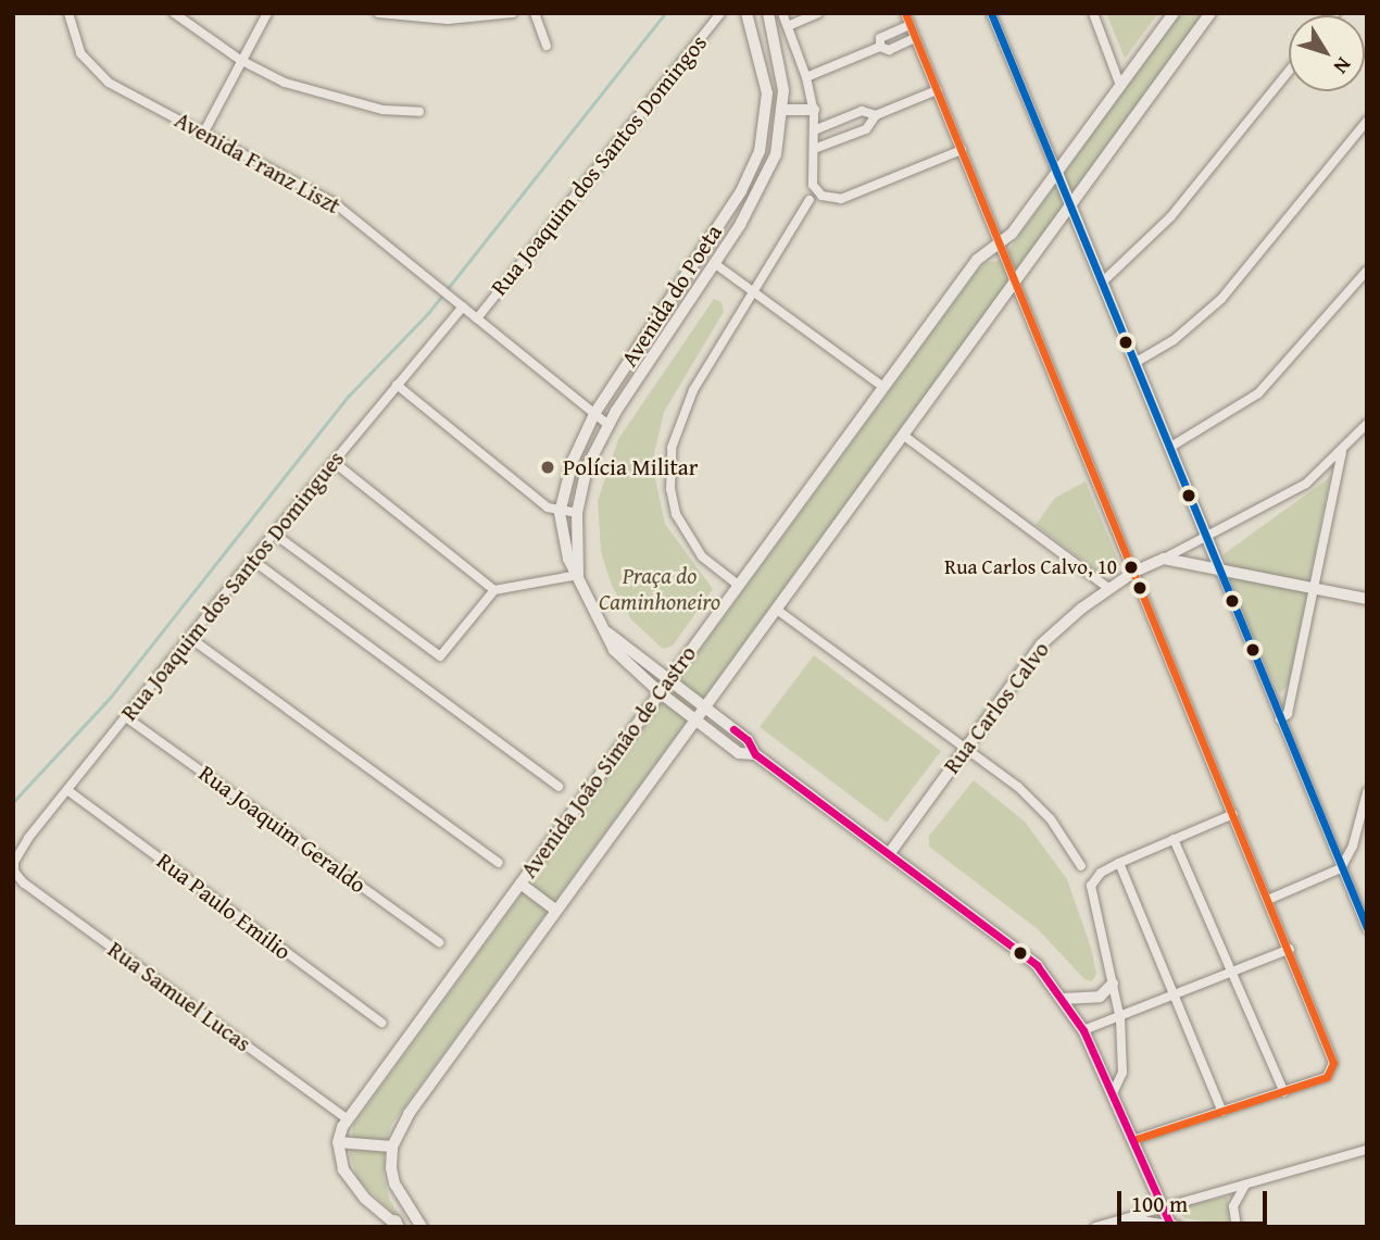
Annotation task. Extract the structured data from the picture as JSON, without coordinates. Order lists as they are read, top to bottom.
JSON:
{
  "streets": {
    "main road": ["Avenida do Poeta", "Avenida João Simão de Castro"],
    "street": [
      "Avenida Franz Liszt",
      "Rua Joaquim dos Santos Domingos",
      "Rua Joaquim dos Santos Domingues",
      "Rua Carlos Calvo",
      "Rua Joaquim Geraldo",
      "Rua Paulo Emilio",
      "Rua Samuel Lucas"
    ]
  },
  "crossings": [
    ["Avenida Franz Liszt", "Rua Joaquim dos Santos Domingos"],
    ["Avenida Franz Liszt", "Avenida do Poeta"],
    ["Avenida Franz Liszt", "Rua Joaquim dos Santos Domingues"],
    ["Avenida do Poeta", "Rua Carlos Calvo"],
    ["Avenida do Poeta", "Avenida João Simão de Castro"],
    ["Rua Joaquim dos Santos Domingues", "Rua Joaquim Geraldo"],
    ["Rua Joaquim dos Santos Domingues", "Rua Paulo Emilio"],
    ["Rua Joaquim dos Santos Domingues", "Rua Samuel Lucas"],
    ["Avenida João Simão de Castro", "Rua Samuel Lucas"]
  ],
  "parks": ["Praça do Caminhoneiro"],
  "places": ["Polícia Militar", "Rua Carlos Calvo, 10"],
  "scale_bar": "100 m",
  "north": "bottom right"
}
